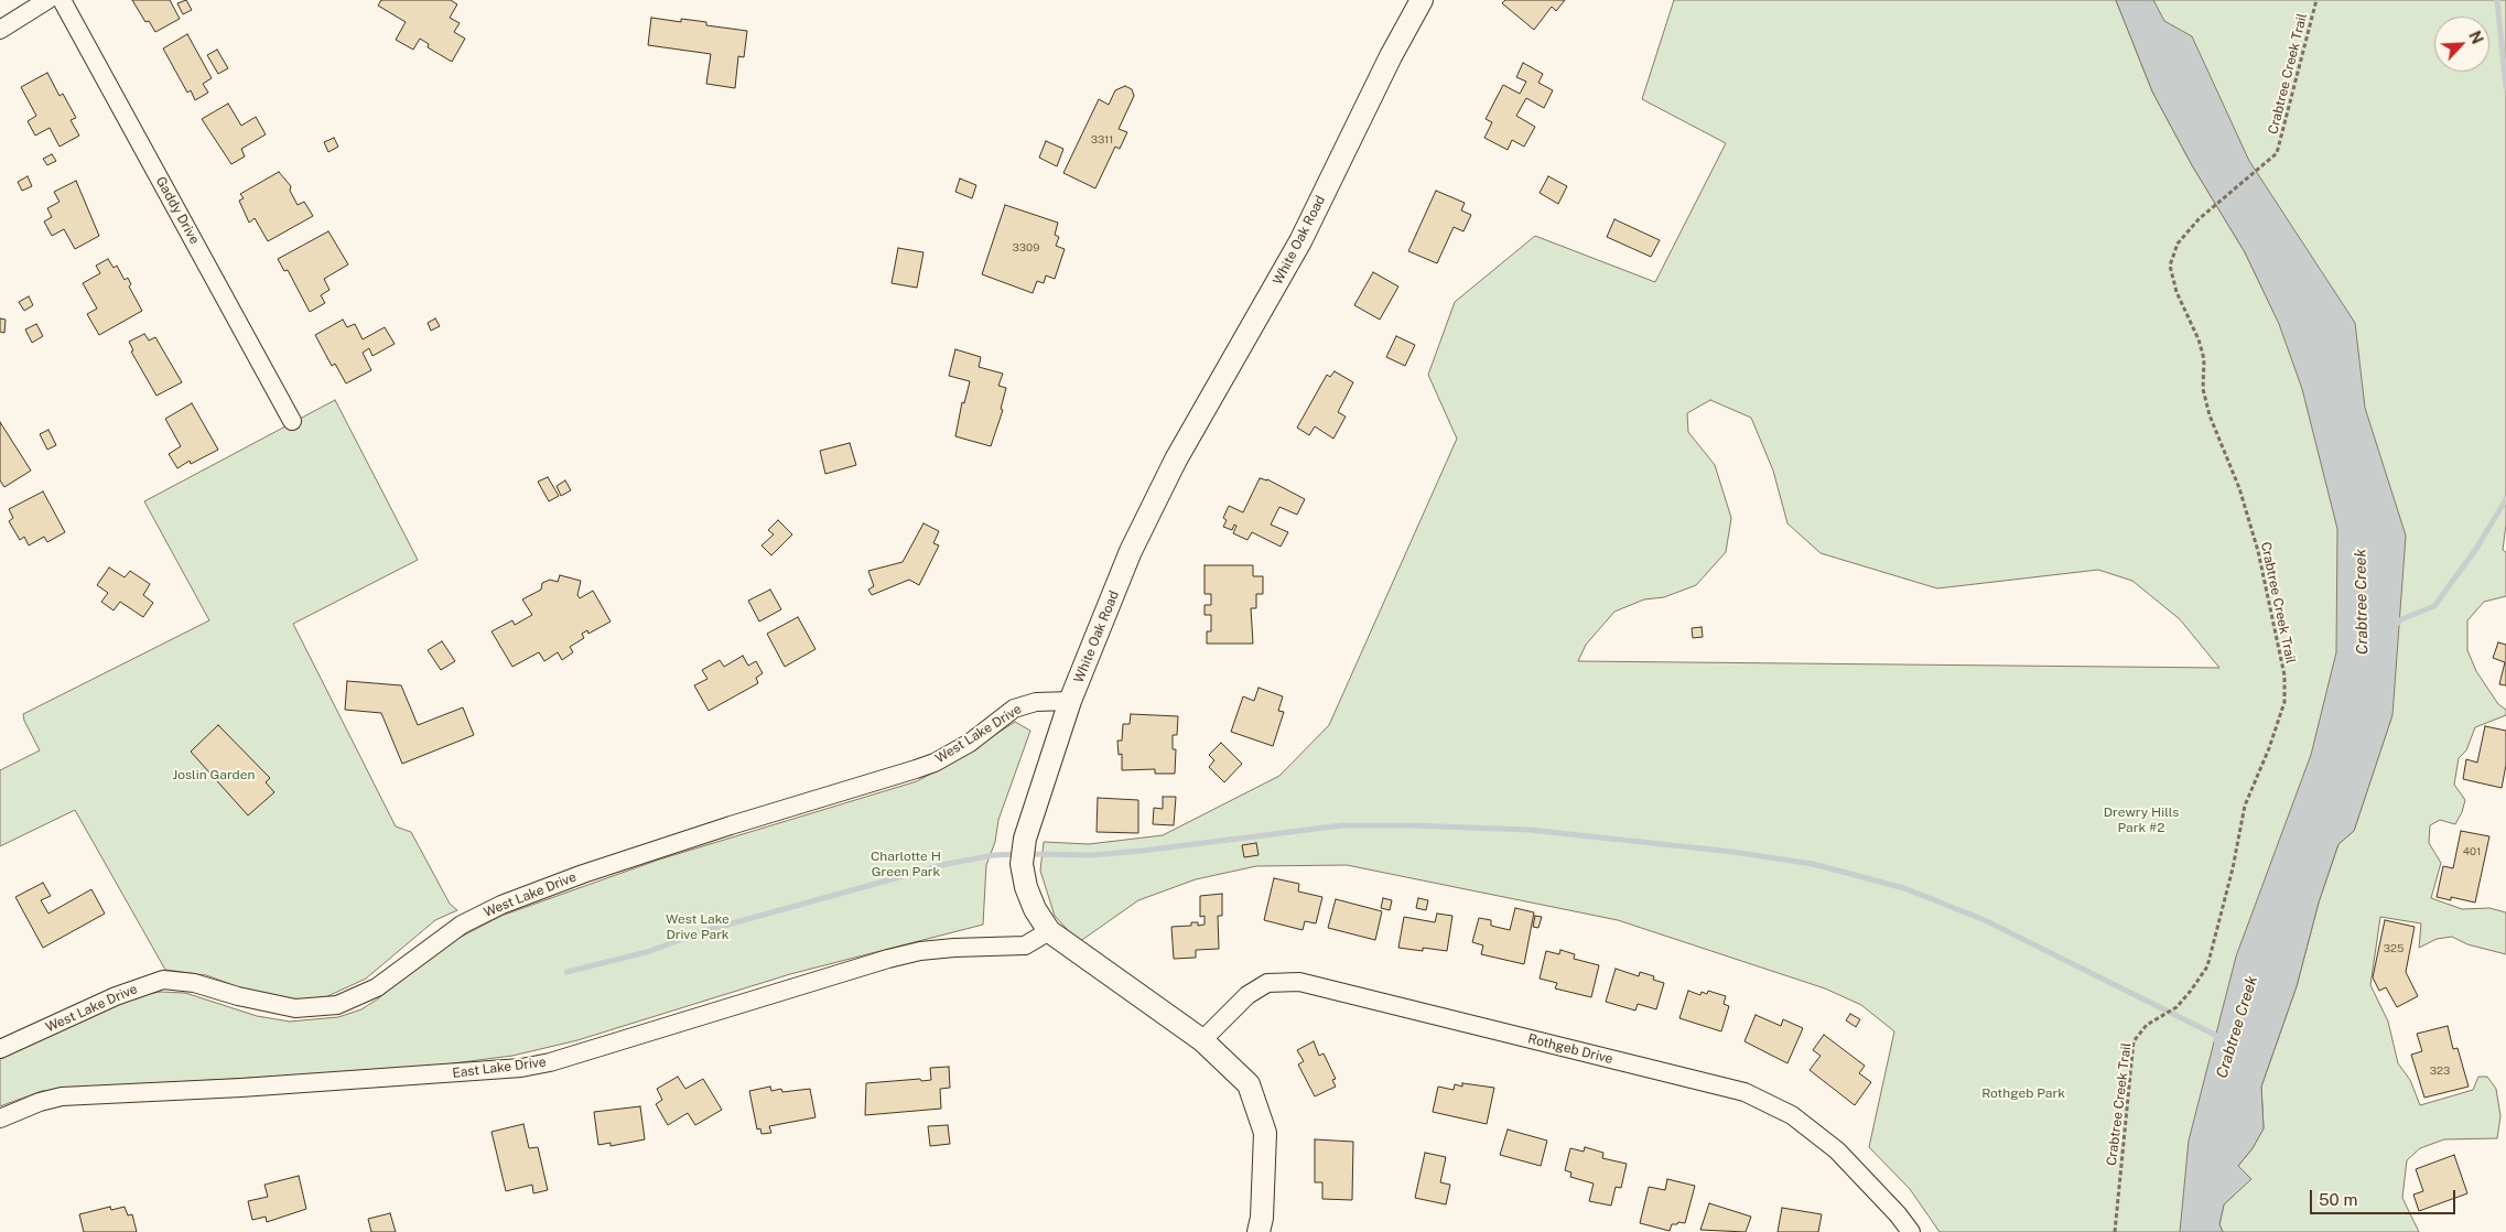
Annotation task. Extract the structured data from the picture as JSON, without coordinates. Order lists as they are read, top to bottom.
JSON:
{
  "streets": {
    "street": [
      "Gaddy Drive",
      "White Oak Road",
      "West Lake Drive",
      "Rothgeb Drive",
      "East Lake Drive"
    ],
    "path": ["Crabtree Creek Trail"]
  },
  "crossings": [
    ["White Oak Road", "West Lake Drive"],
    ["White Oak Road", "Rothgeb Drive"],
    ["White Oak Road", "East Lake Drive"]
  ],
  "water": ["Crabtree Creek"],
  "parks": [
    "Joslin Garden",
    "Drewry Hills Park #2",
    "Charlotte H Green Park",
    "West Lake Drive Park",
    "Rothgeb Park"
  ],
  "house_numbers": [
    "3311",
    "3309",
    "401",
    "325",
    "323"
  ],
  "scale_bar": "50 m",
  "north": "top right"
}
